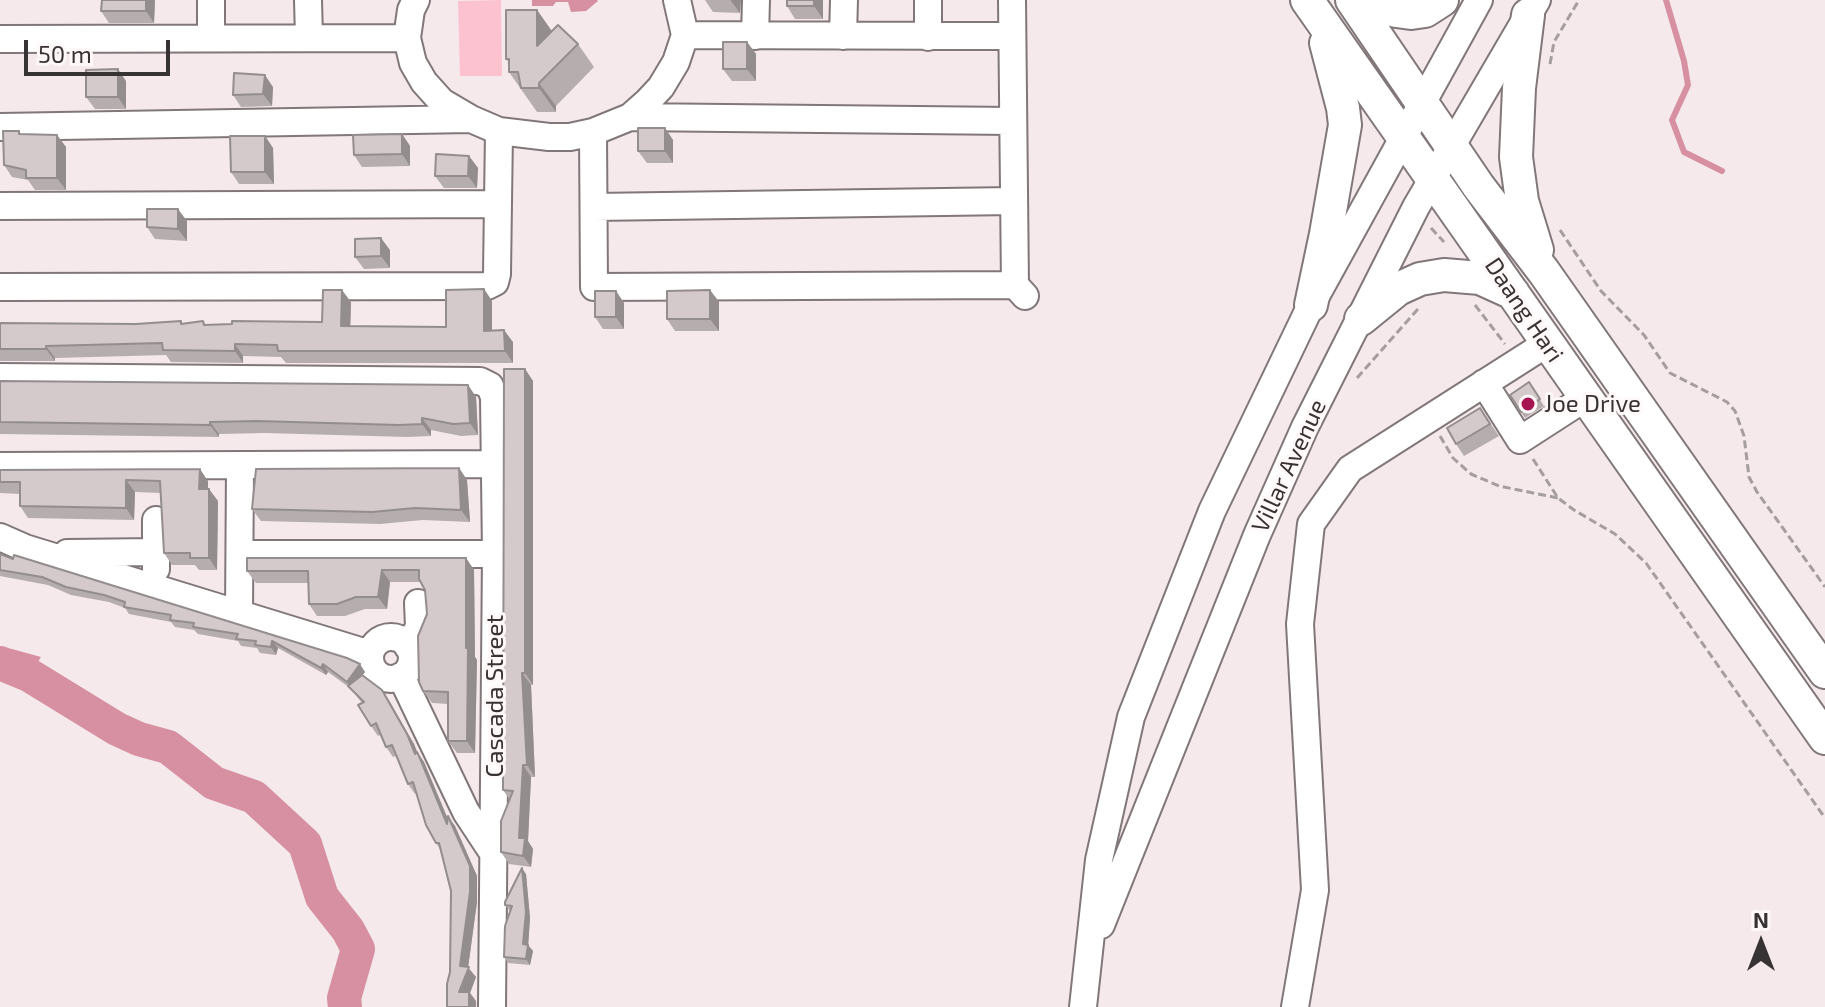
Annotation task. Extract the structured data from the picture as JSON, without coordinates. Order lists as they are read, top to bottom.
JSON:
{
  "streets": {
    "main road": ["Daang Hari"],
    "street": ["Villar Avenue", "Cascada Street"]
  },
  "crossings": [
    ["Daang Hari", "Villar Avenue"]
  ],
  "places": ["Joe Drive"],
  "scale_bar": "50 m",
  "north": "top"
}
